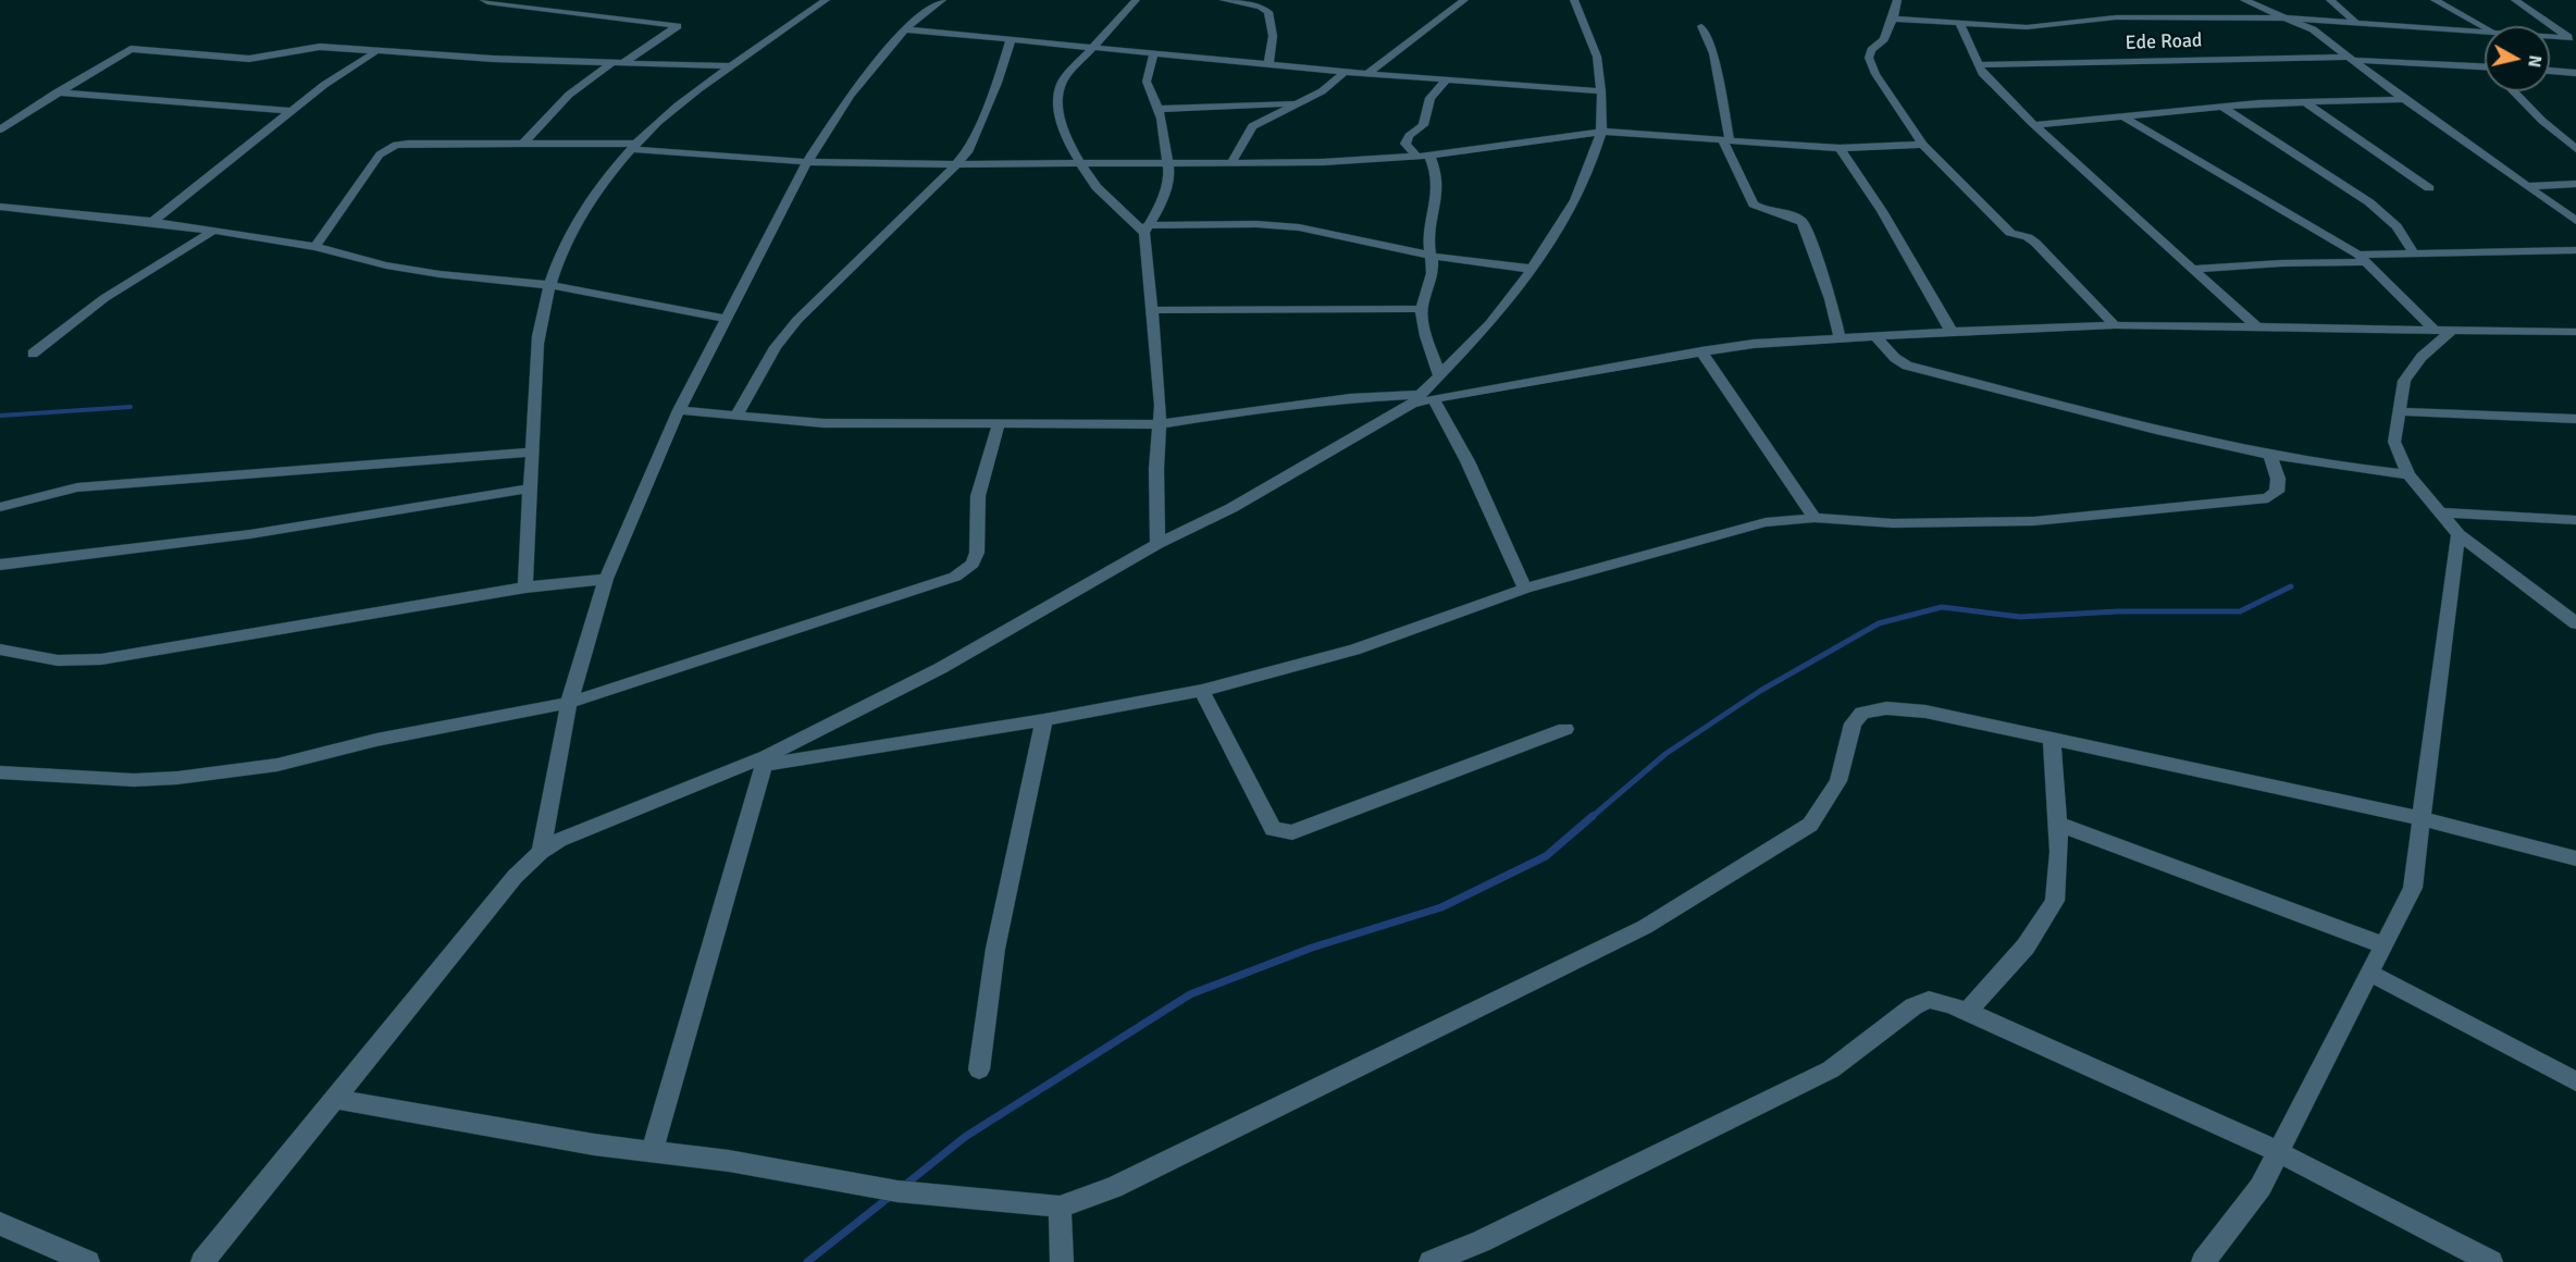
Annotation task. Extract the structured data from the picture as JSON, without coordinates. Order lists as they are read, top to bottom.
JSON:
{
  "streets": {
    "street": ["Ede Road"]
  },
  "north": "right"
}
